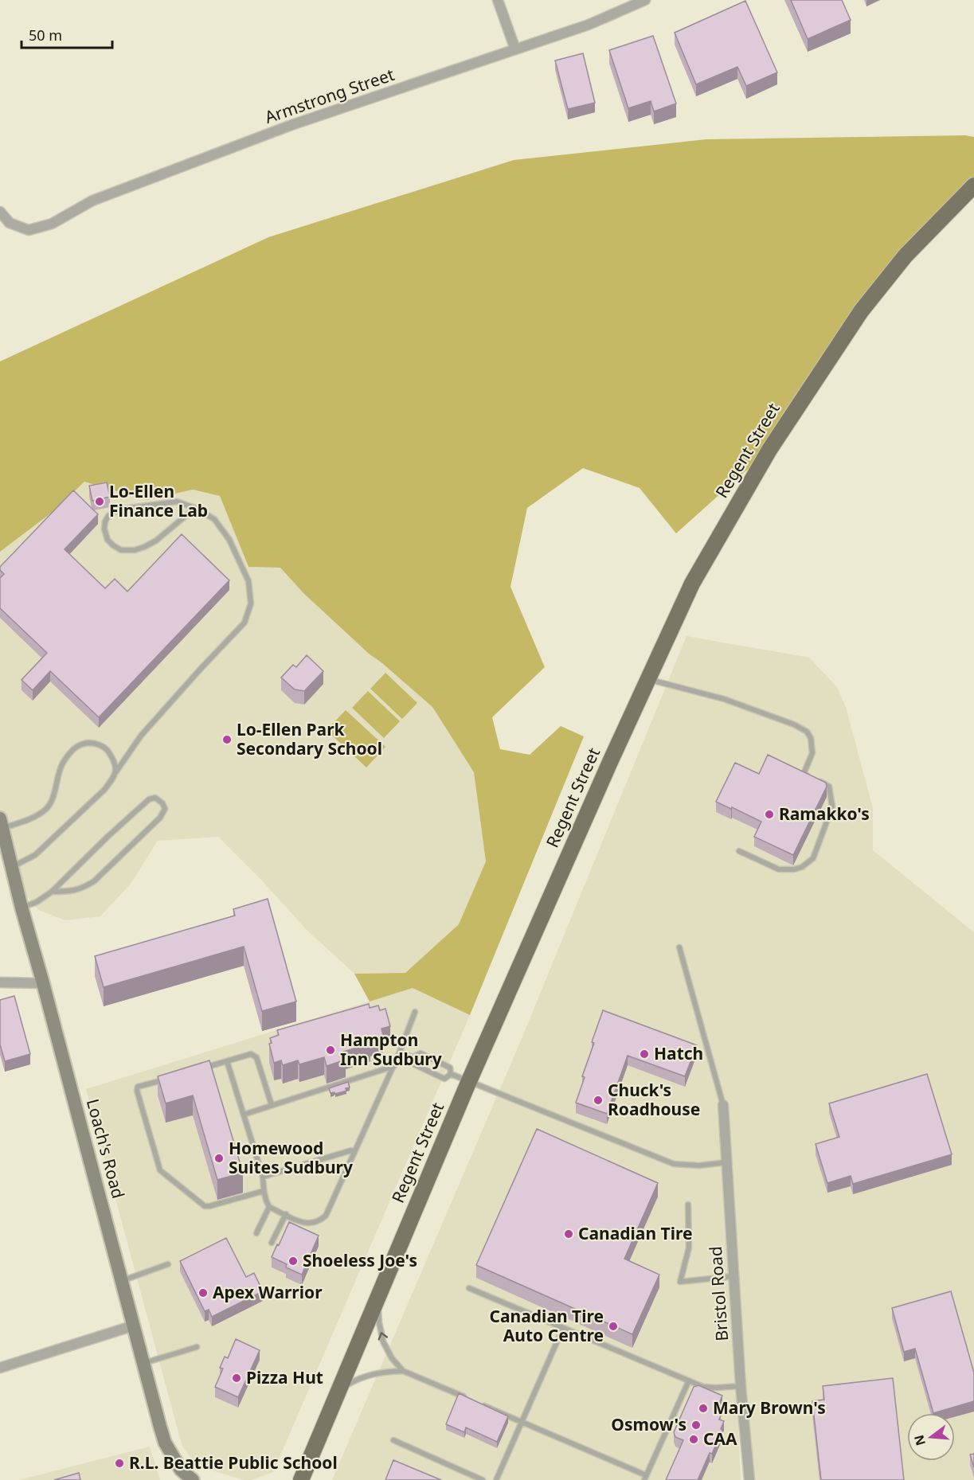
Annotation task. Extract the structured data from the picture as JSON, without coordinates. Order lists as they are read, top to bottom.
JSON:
{
  "streets": {
    "main road": ["Regent Street"],
    "street": ["Armstrong Street", "Loach's Road", "Bristol Road"]
  },
  "places": [
    "Lo-Ellen Finance Lab",
    "Lo-Ellen Park Secondary School",
    "Ramakko's",
    "Hampton Inn Sudbury",
    "Hatch",
    "Chuck's Roadhouse",
    "Homewood Suites Sudbury",
    "Canadian Tire",
    "Shoeless Joe's",
    "Apex Warrior",
    "Canadian Tire Auto Centre",
    "Pizza Hut",
    "Mary Brown's",
    "Osmow's",
    "CAA",
    "R.L. Beattie Public School"
  ],
  "scale_bar": "50 m",
  "north": "left"
}
